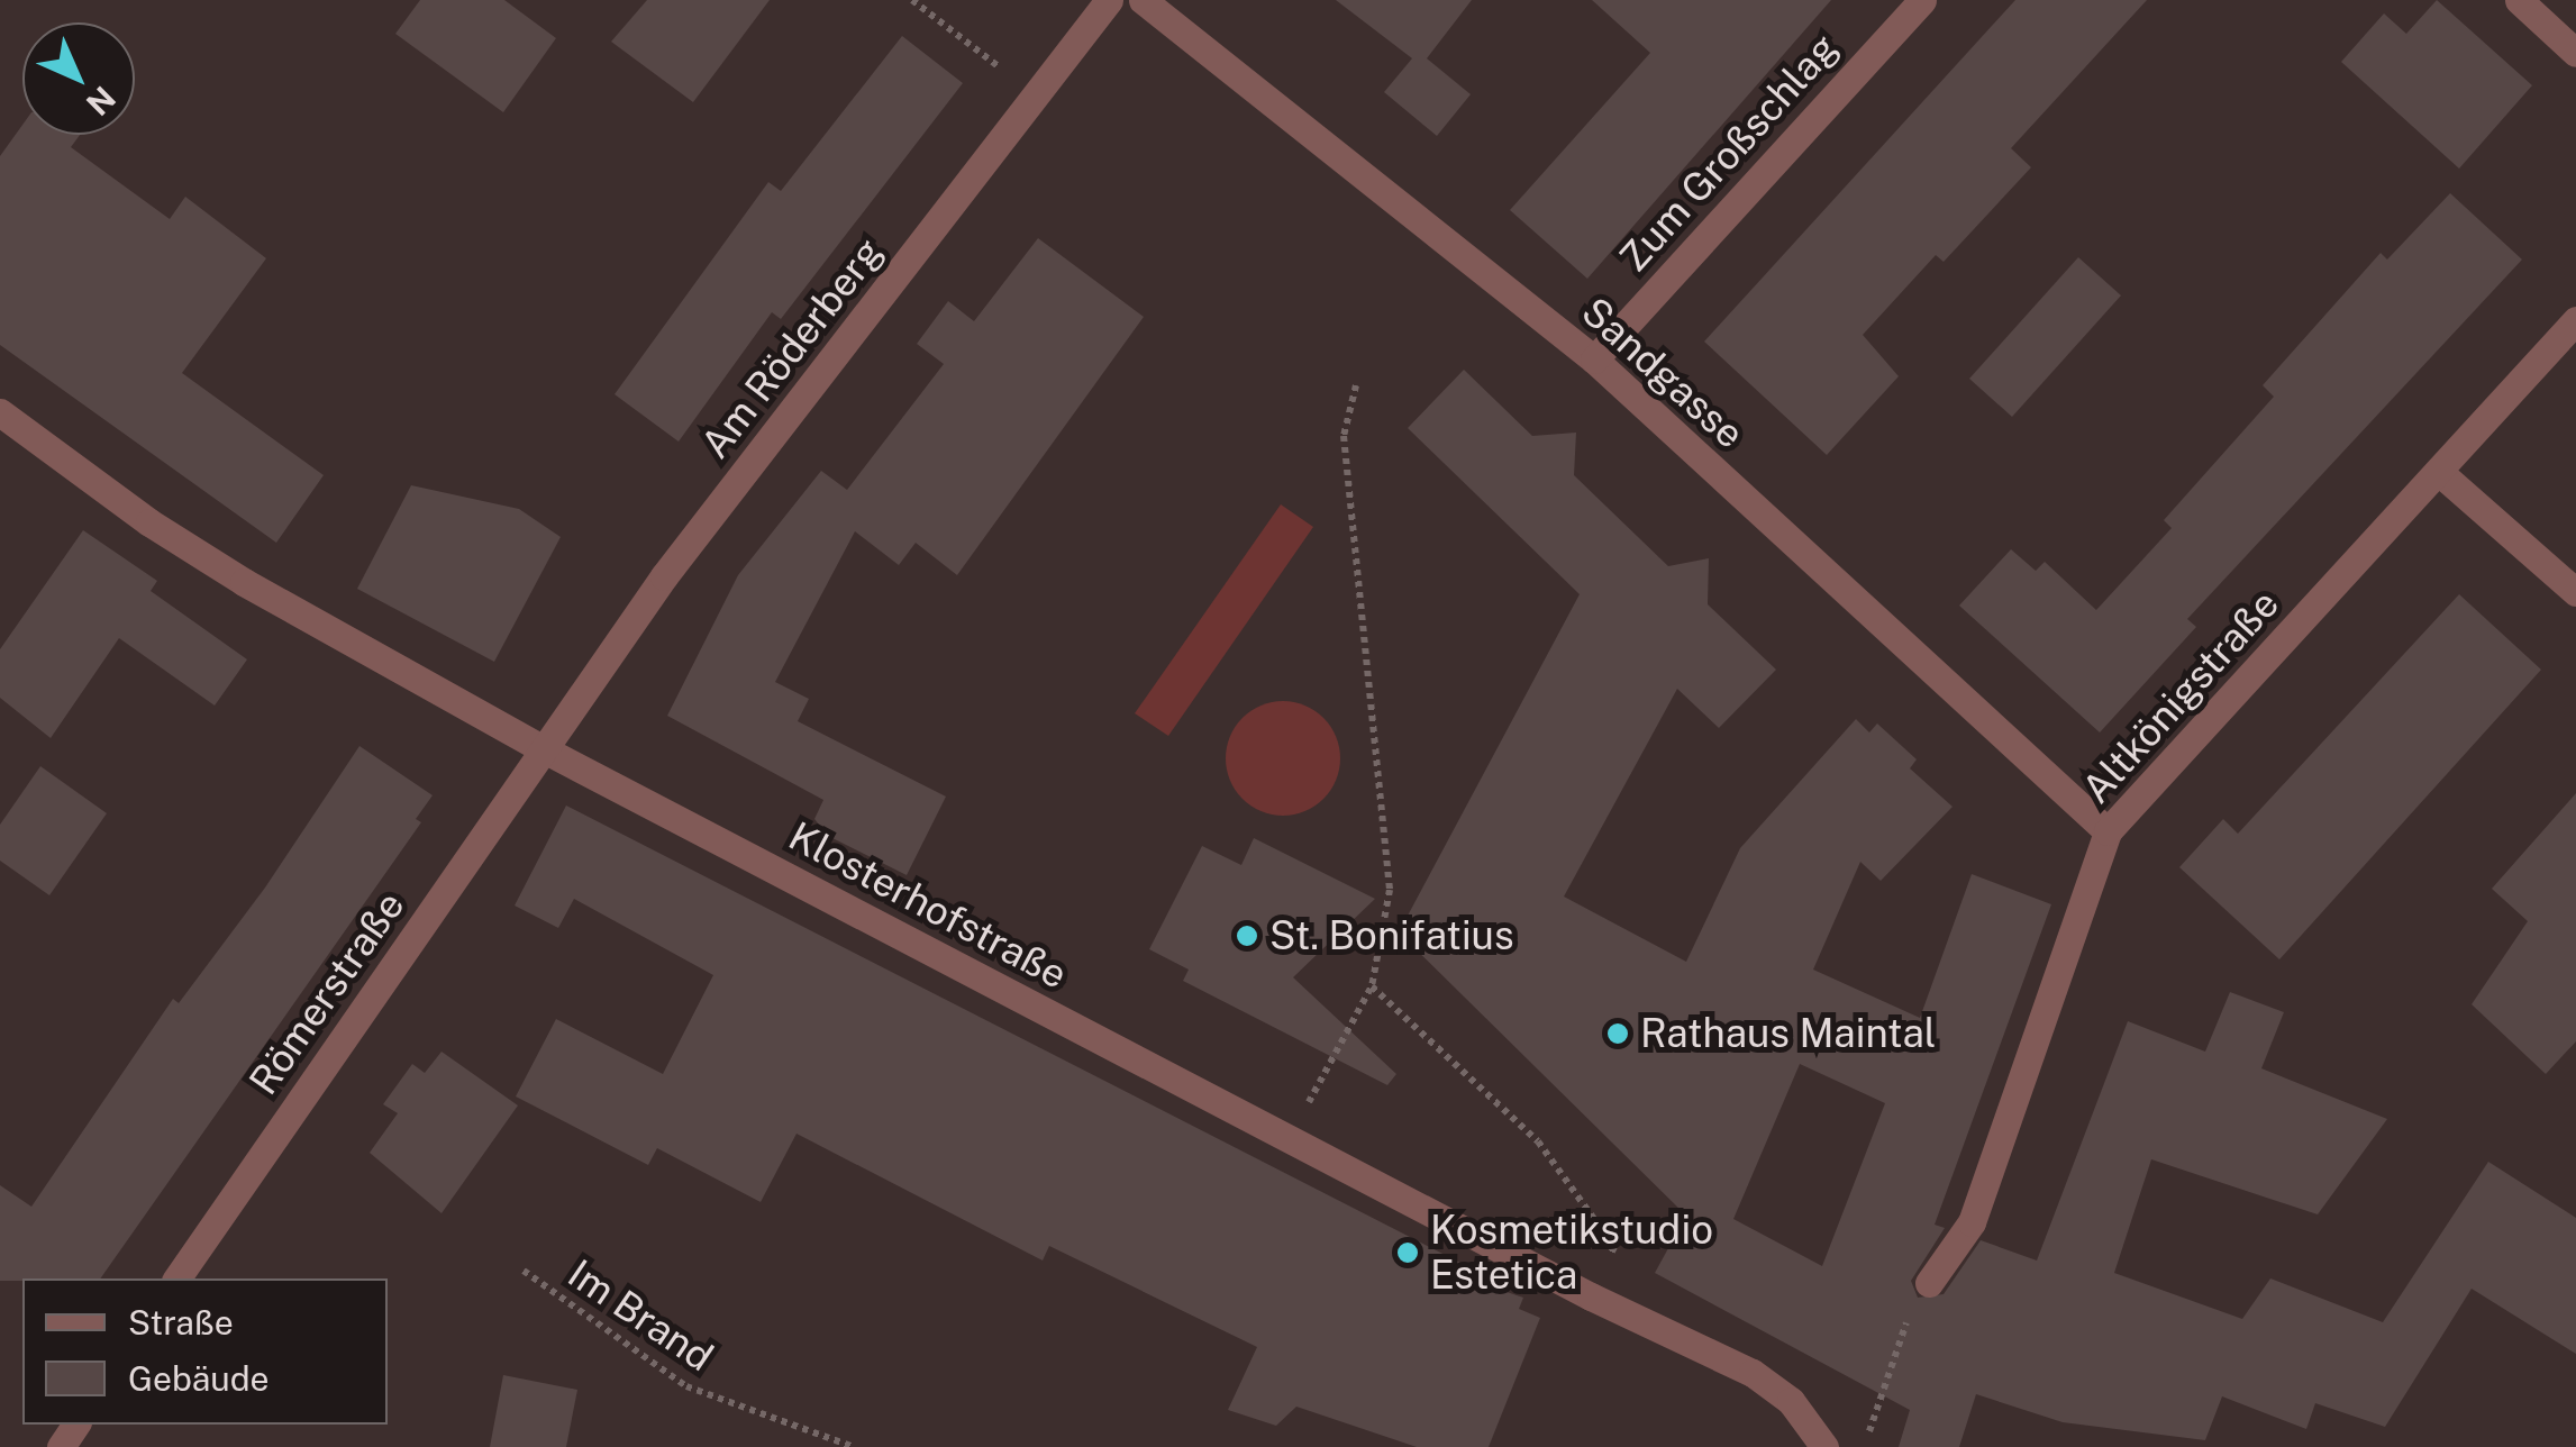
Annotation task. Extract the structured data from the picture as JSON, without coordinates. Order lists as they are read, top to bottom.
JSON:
{
  "streets": {
    "street": [
      "Zum Großschlag",
      "Am Röderberg",
      "Sandgasse",
      "Altkönigstraße",
      "Klosterhofstraße",
      "Römerstraße"
    ],
    "path": ["Im Brand"]
  },
  "crossings": [
    ["Zum Großschlag", "Sandgasse"],
    ["Am Röderberg", "Klosterhofstraße"],
    ["Am Röderberg", "Römerstraße"],
    ["Sandgasse", "Altkönigstraße"],
    ["Klosterhofstraße", "Römerstraße"]
  ],
  "places": ["St. Bonifatius", "Rathaus Maintal", "Kosmetikstudio Estetica"],
  "legend": ["Straße", "Gebäude"],
  "north": "bottom right"
}
